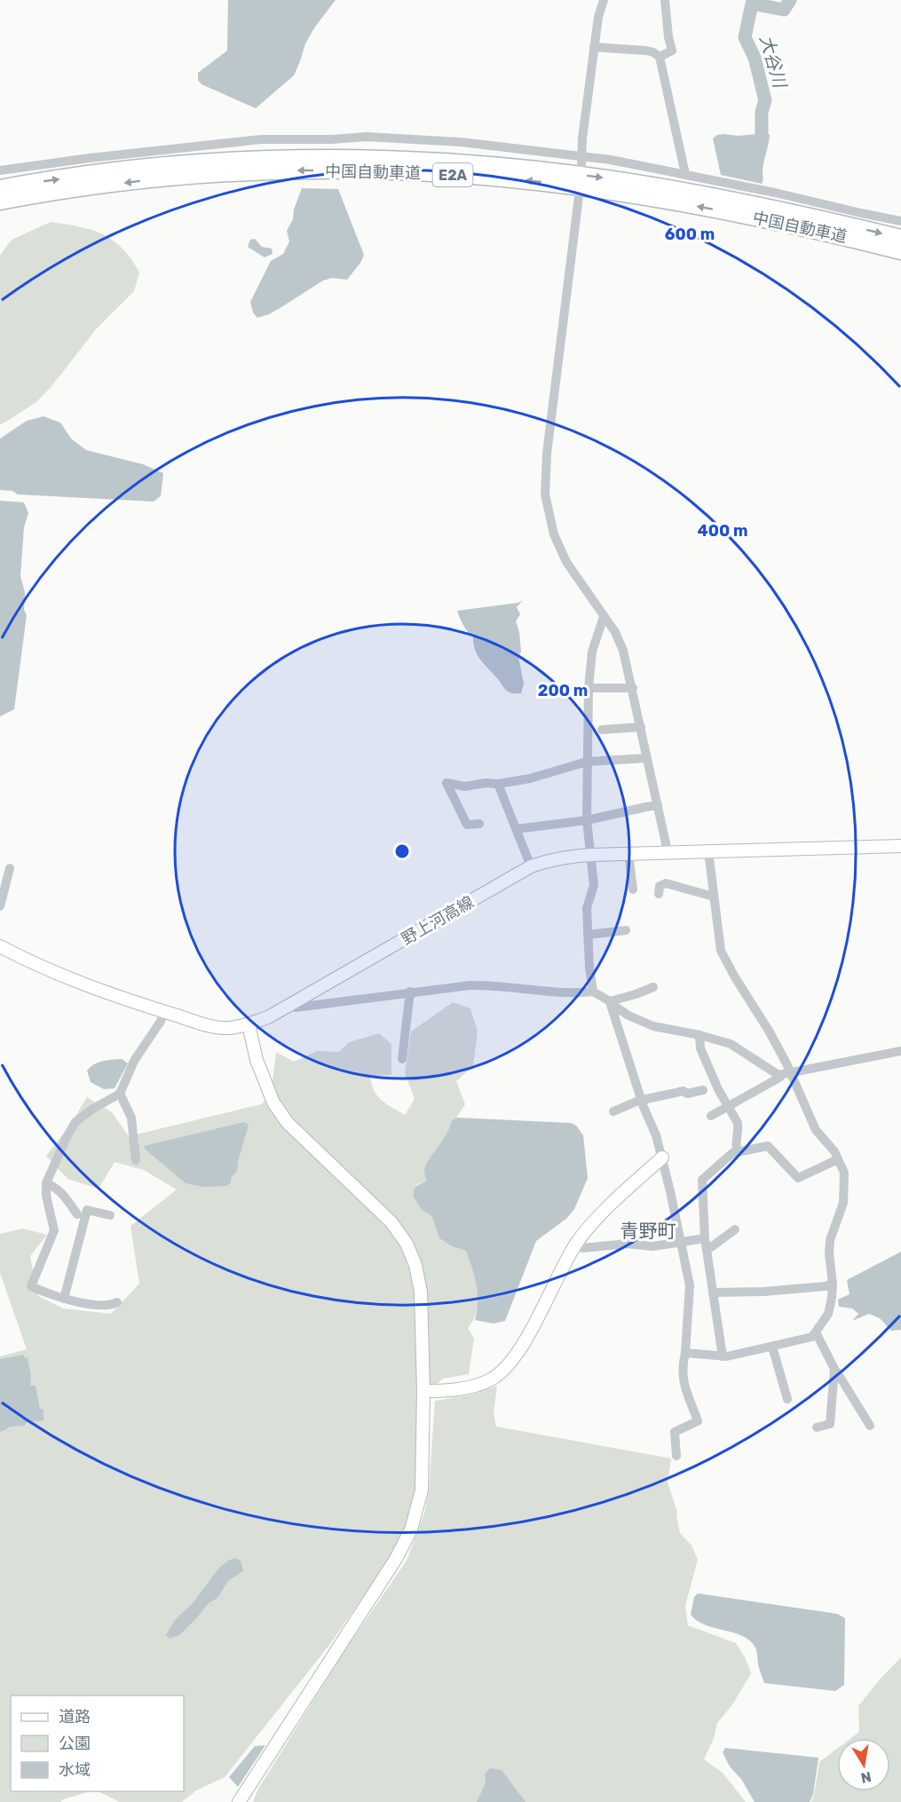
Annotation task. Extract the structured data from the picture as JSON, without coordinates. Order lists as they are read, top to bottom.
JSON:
{
  "streets": {
    "highway": ["中国自動車道", "E2A"],
    "street": ["野上河高線"]
  },
  "districts": ["青野町"],
  "water": ["大谷川"],
  "legend": ["道路", "公園", "水域"],
  "north": "bottom",
  "rings": ["600 m", "400 m", "200 m"]
}
